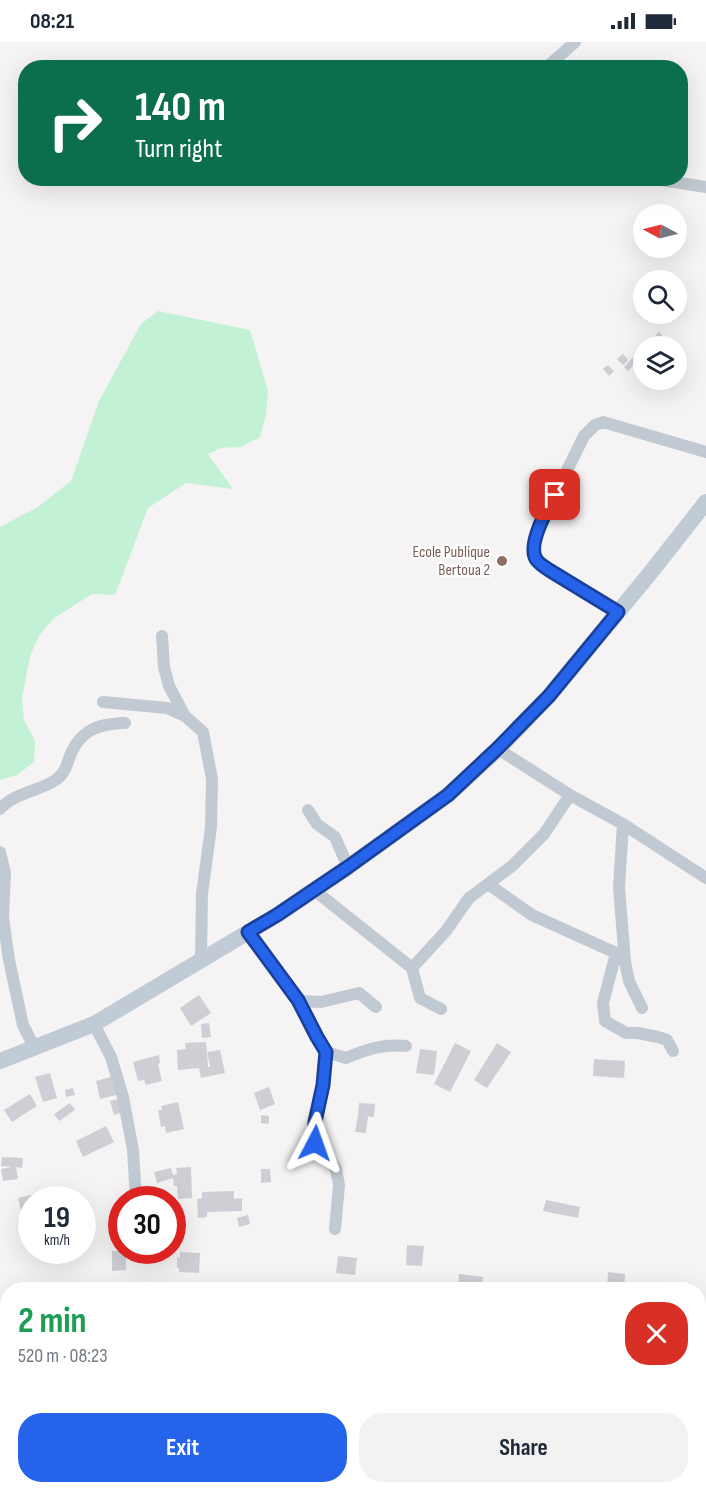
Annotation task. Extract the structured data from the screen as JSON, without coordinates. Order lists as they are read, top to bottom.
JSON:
{
  "places": ["Ecole Publique Bertoua 2"],
  "north": "left",
  "page": {
    "status": "08:21",
    "turn": ["140 m", "Turn right"],
    "speed": "19 km/h",
    "limit": "30",
    "heading": ["2 min", "520 m · 08:23"],
    "buttons": ["Exit", "Share"]
  }
}
